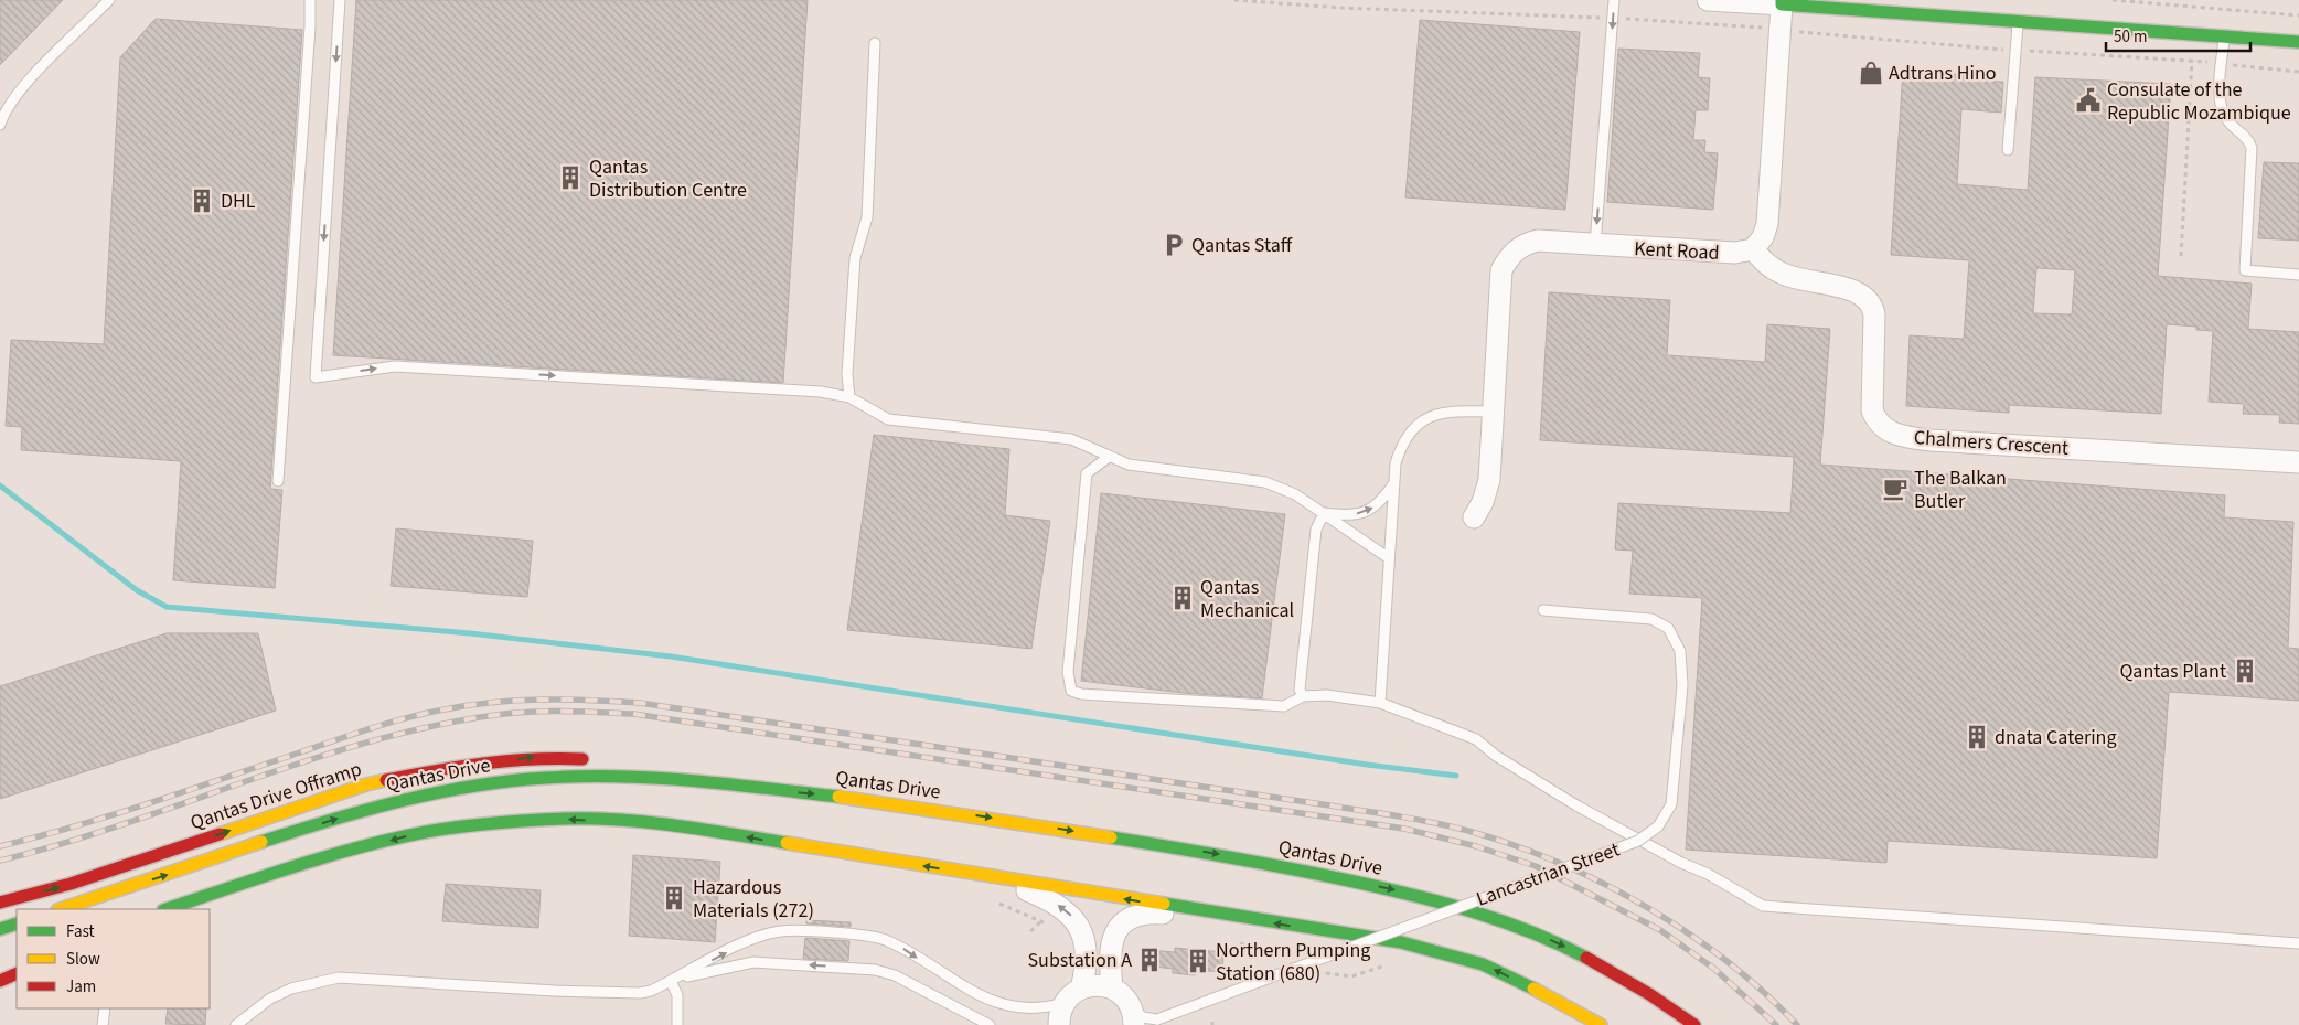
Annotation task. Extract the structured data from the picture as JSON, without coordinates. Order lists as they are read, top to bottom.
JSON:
{
  "streets": {
    "main road": ["Qantas Drive", "Qantas Drive Offramp"],
    "street": ["Kent Road", "Chalmers Crescent"],
    "lane": ["Lancastrian Street"]
  },
  "crossings": [
    ["Kent Road", "Chalmers Crescent"]
  ],
  "places": {
    "shop": ["Adtrans Hino"],
    "public building": ["Consulate of the Republic Mozambique"],
    "building": [
      "Qantas Distribution Centre",
      "DHL",
      "Qantas Mechanical",
      "Qantas Plant",
      "dnata Catering",
      "Hazardous Materials (272)",
      "Substation A",
      "Northern Pumping Station (680)"
    ],
    "parking": ["Qantas Staff"],
    "cafe": ["The Balkan Butler"]
  },
  "legend": ["Fast", "Slow", "Jam"],
  "scale_bar": "50 m"
}
